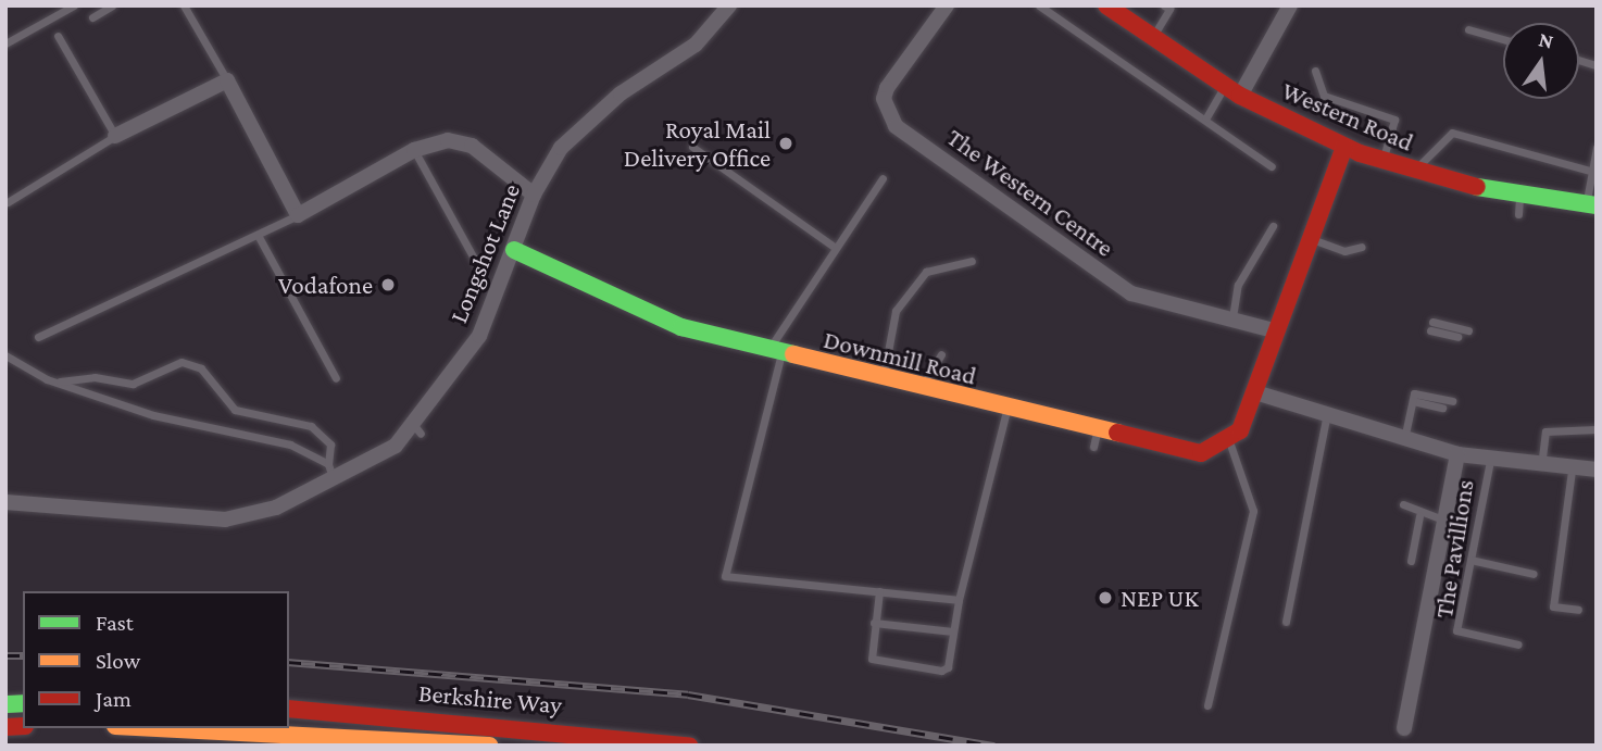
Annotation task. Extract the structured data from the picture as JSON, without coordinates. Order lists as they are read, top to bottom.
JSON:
{
  "streets": {
    "main road": ["Western Road", "Downmill Road", "Berkshire Way"],
    "street": ["The Western Centre", "Longshot Lane"],
    "lane": ["The Pavillions"]
  },
  "crossings": [
    ["Longshot Lane", "Downmill Road"]
  ],
  "places": ["Royal Mail Delivery Office", "Vodafone", "NEP UK"],
  "legend": ["Fast", "Slow", "Jam"],
  "north": "top"
}
